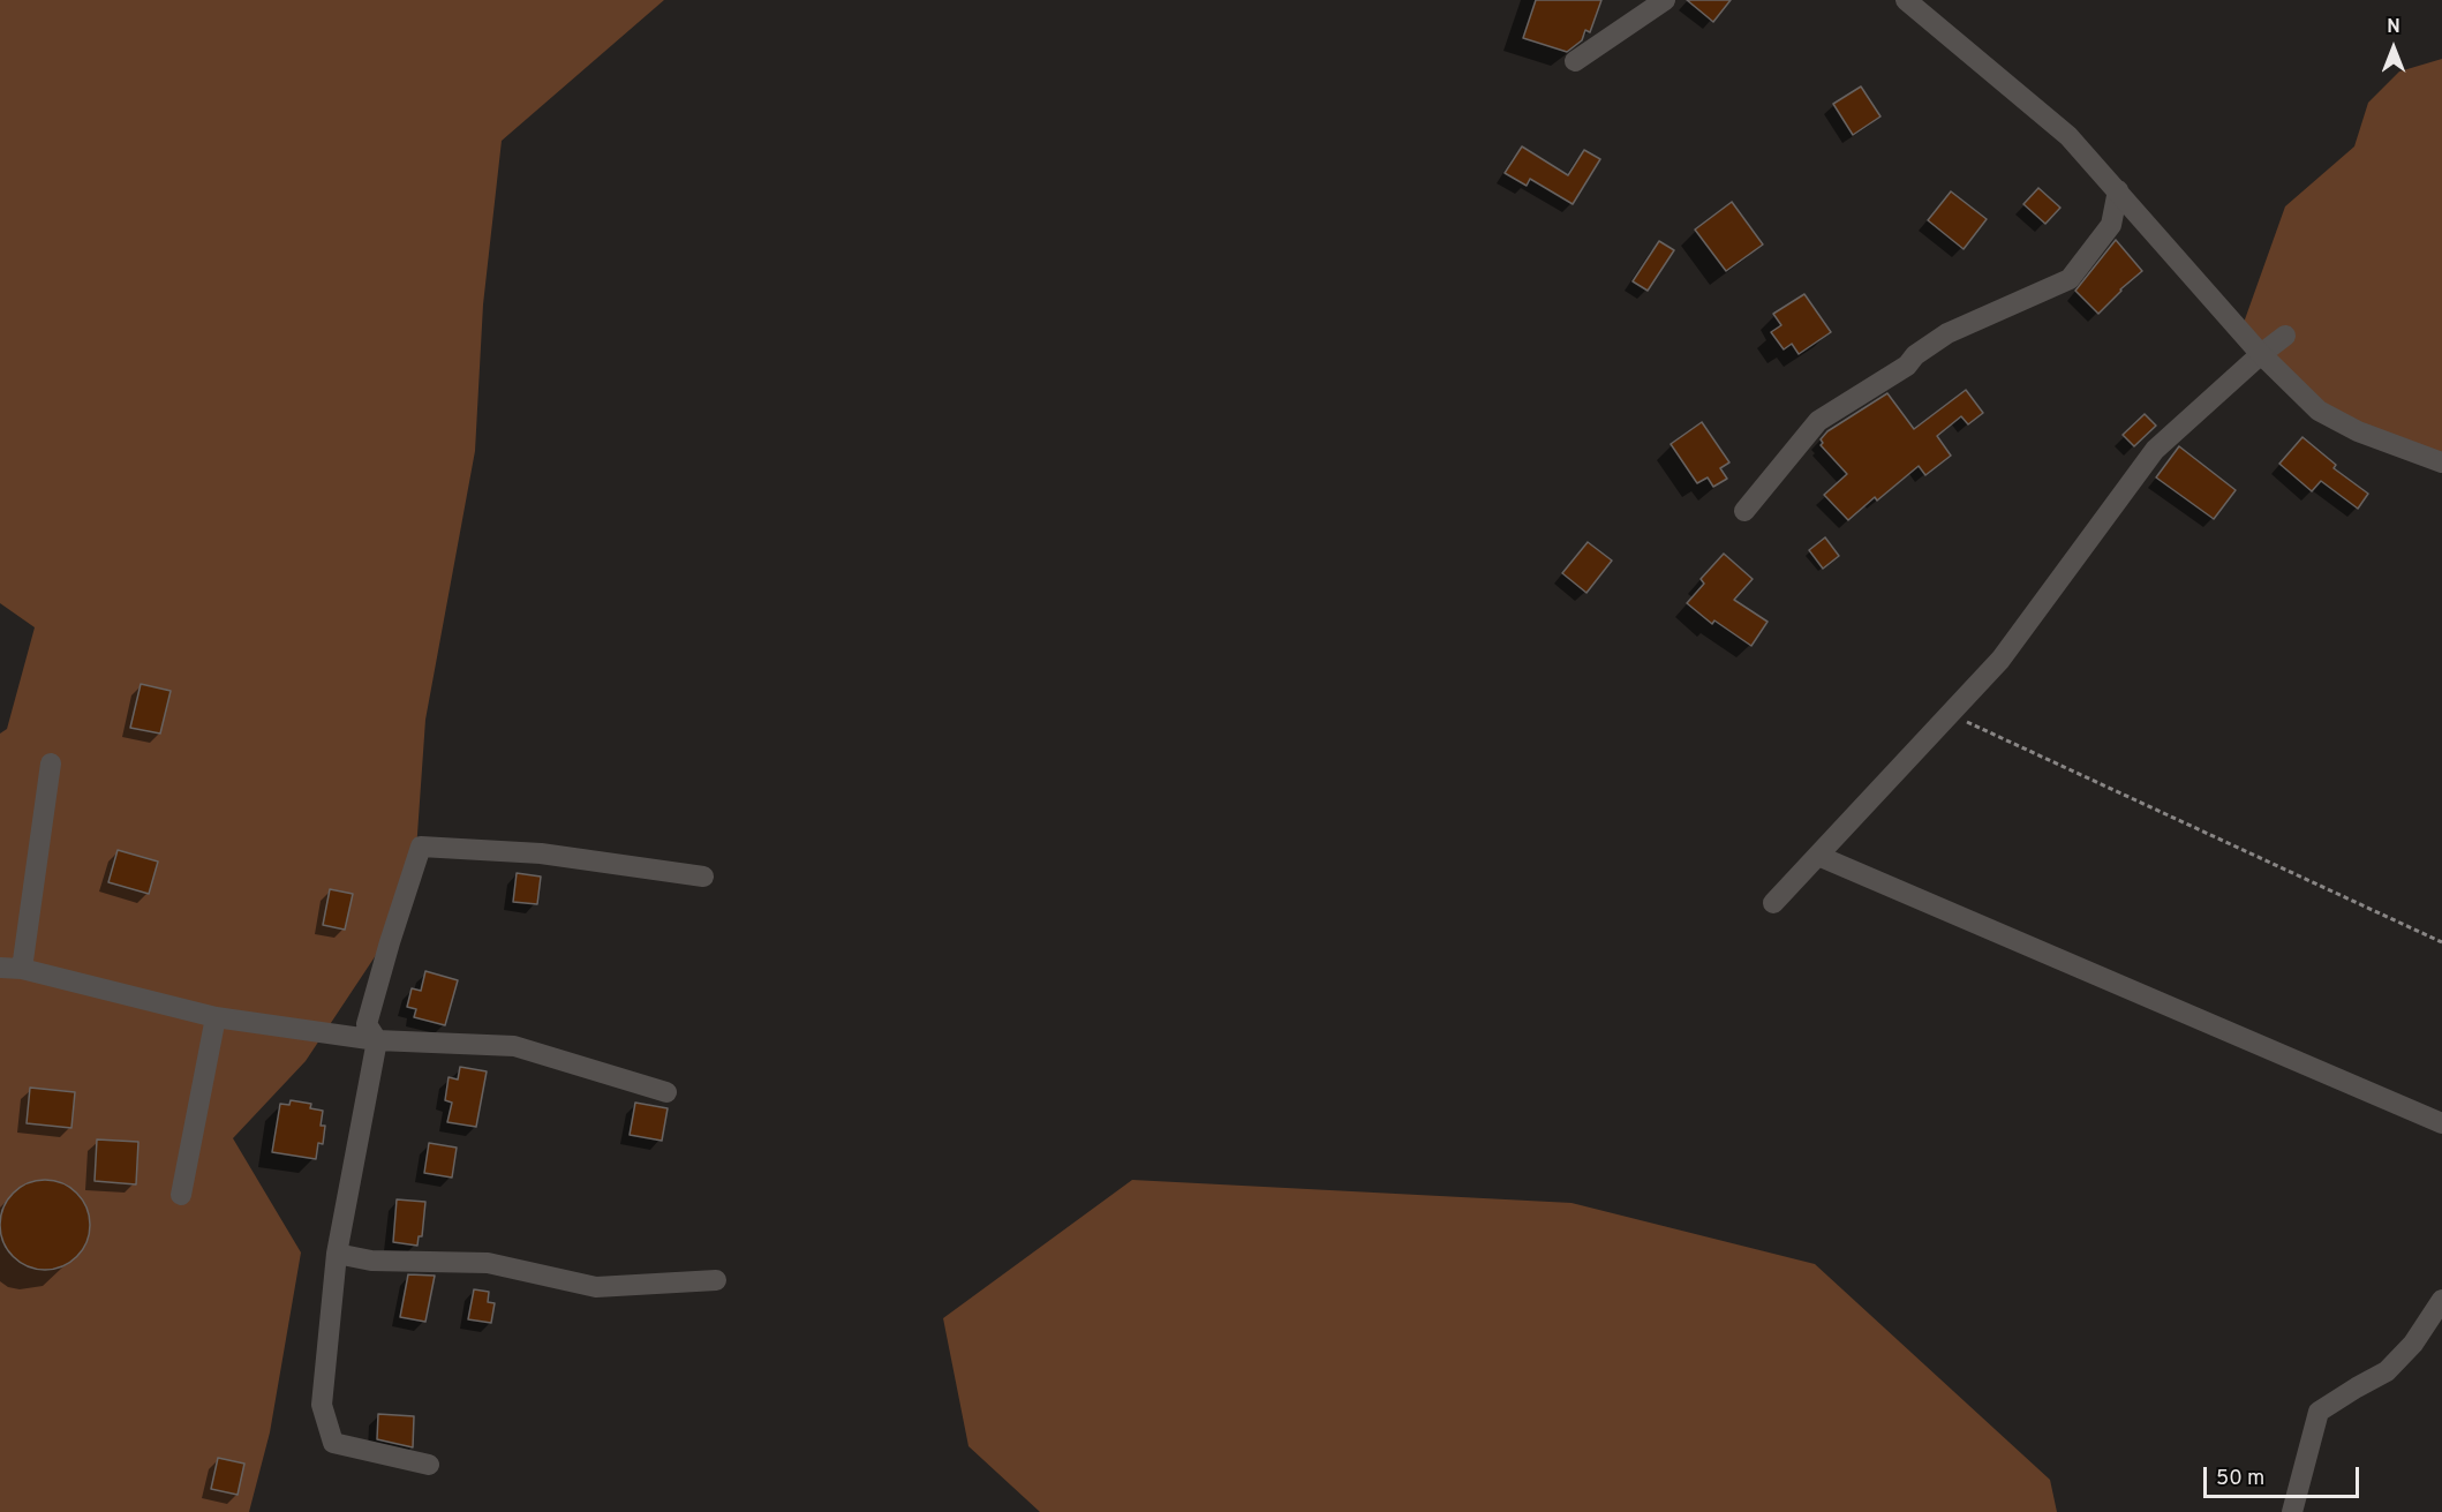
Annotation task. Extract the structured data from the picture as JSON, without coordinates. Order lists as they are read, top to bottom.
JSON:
{
  "scale_bar": "50 m",
  "north": "top"
}
